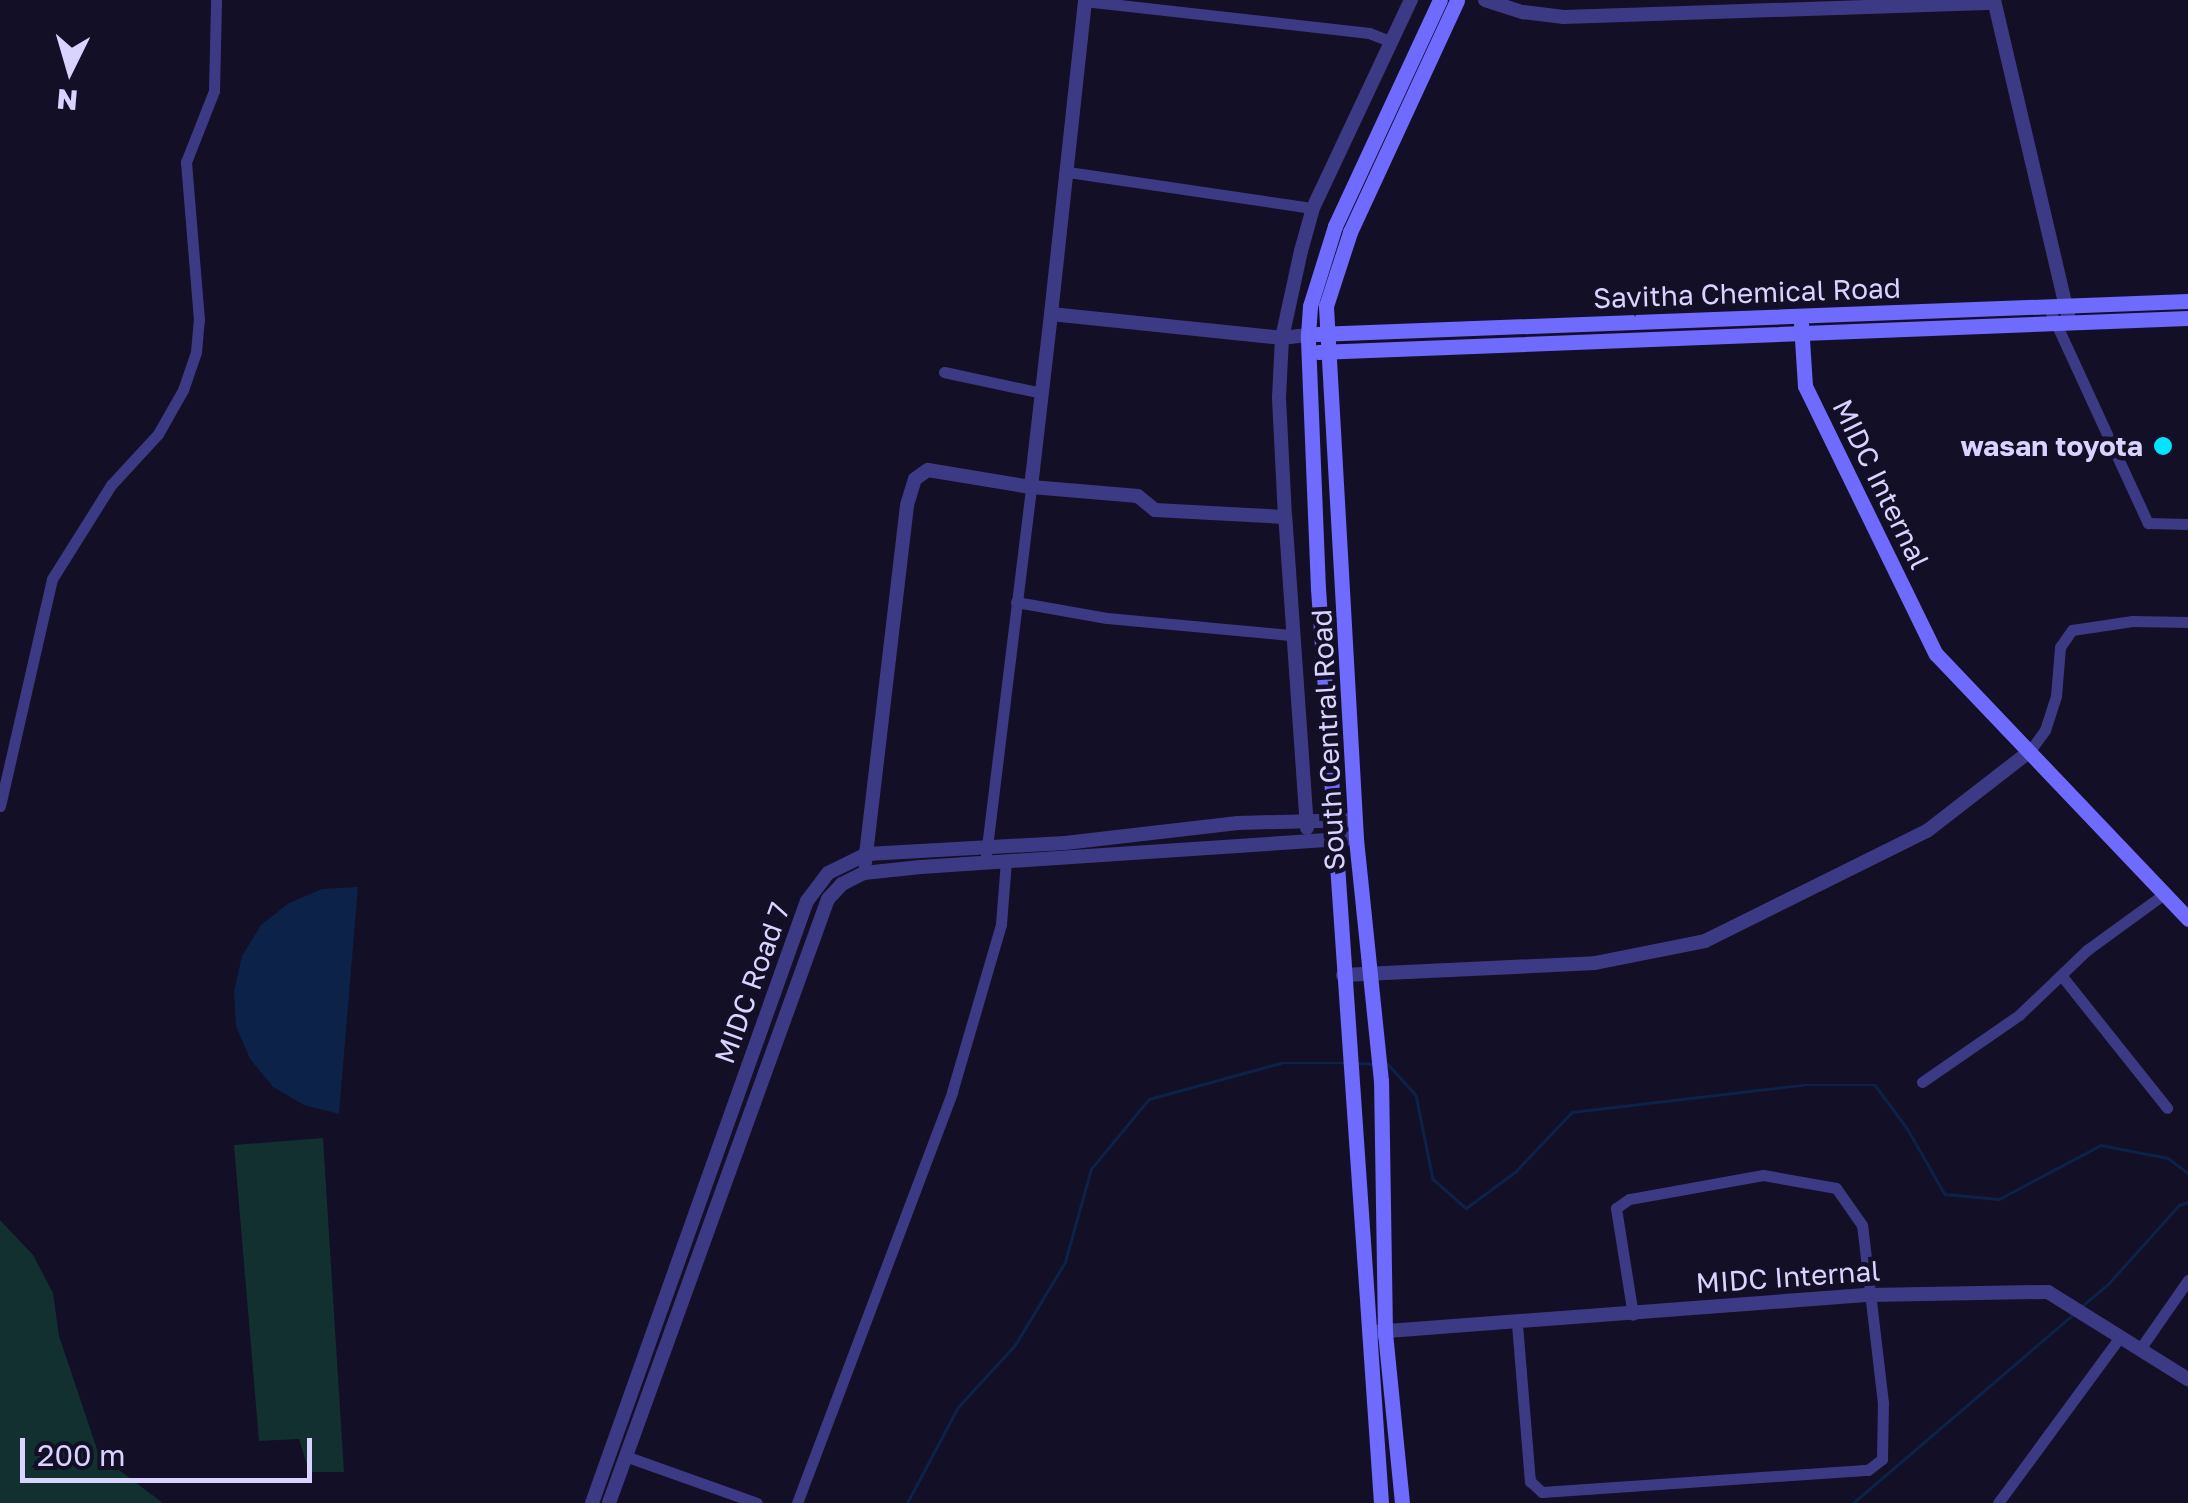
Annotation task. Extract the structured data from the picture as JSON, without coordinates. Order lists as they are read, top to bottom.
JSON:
{
  "streets": {
    "main road": ["Savitha Chemical Road", "MIDC Internal", "South Central Road"],
    "street": ["MIDC Road 7"]
  },
  "crossings": [
    ["Savitha Chemical Road", "MIDC Internal"],
    ["Savitha Chemical Road", "South Central Road"],
    ["MIDC Internal", "South Central Road"],
    ["South Central Road", "MIDC Road 7"]
  ],
  "places": ["wasan toyota"],
  "scale_bar": "200 m",
  "north": "bottom"
}
